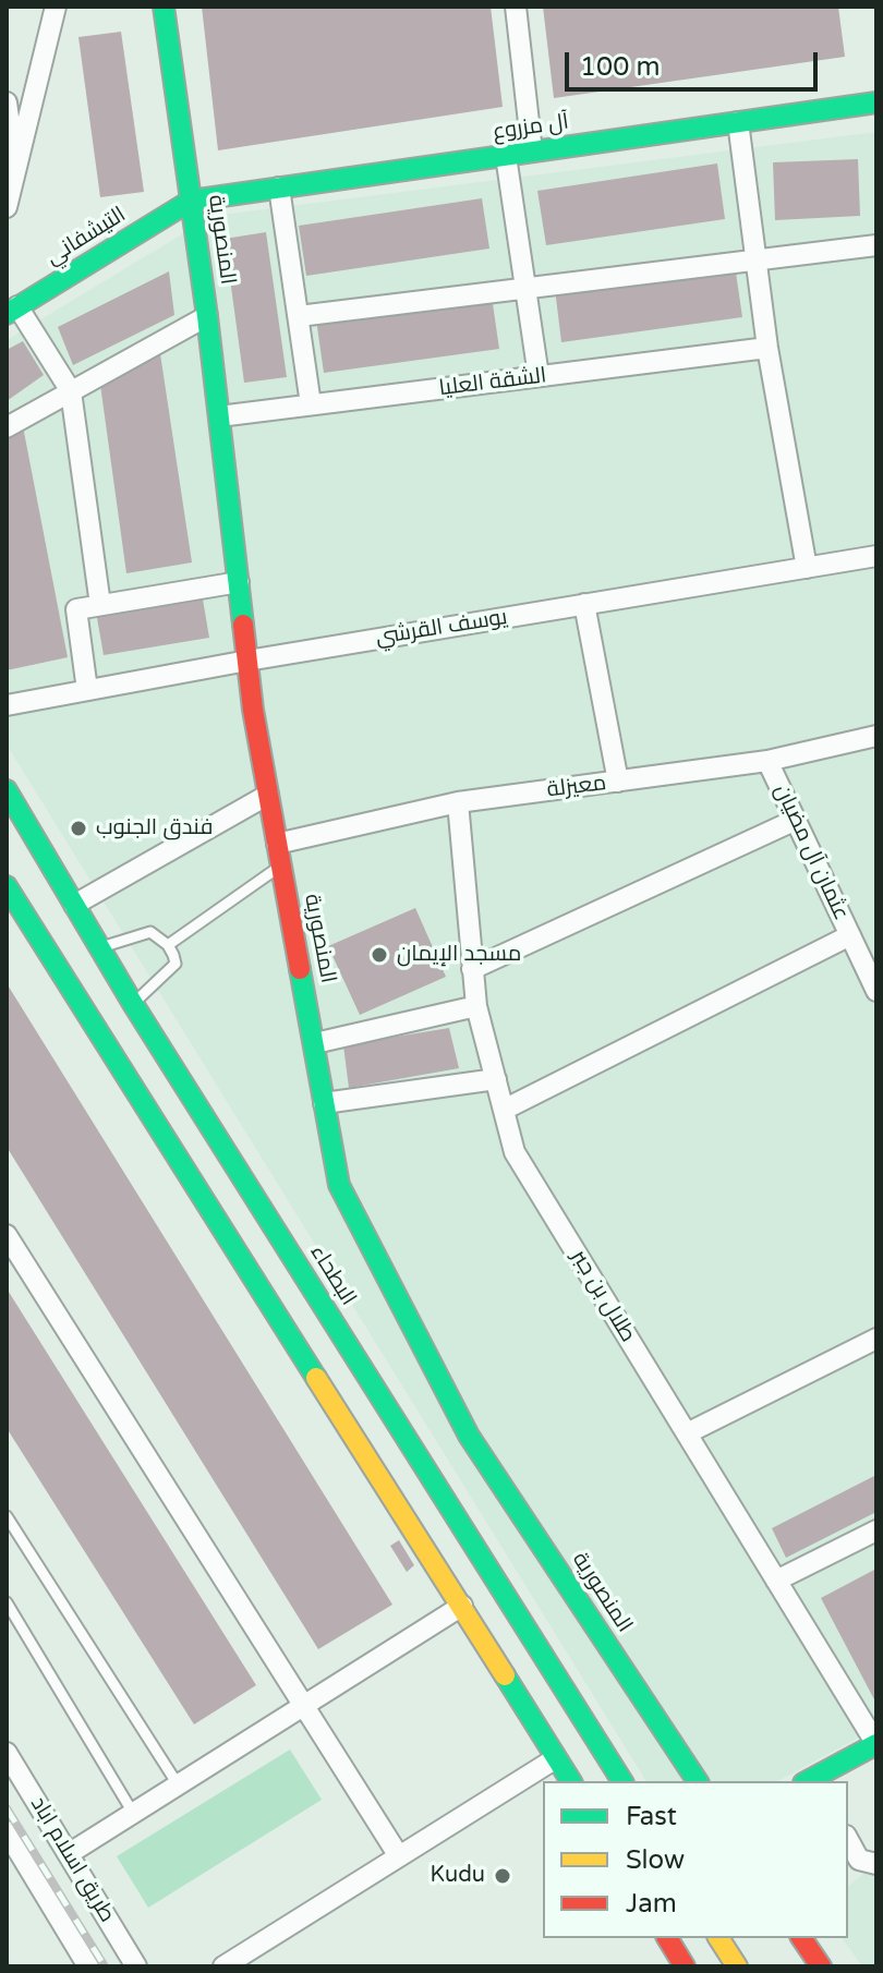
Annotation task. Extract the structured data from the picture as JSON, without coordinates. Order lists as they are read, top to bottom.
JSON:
{
  "streets": {
    "street": [
      "آل مزروع",
      "التيشفاني",
      "المنصورية",
      "الشقة العليا",
      "يوسف القرشي",
      "معيزلة",
      "عثمان آل مضيان",
      "البطحاء",
      "طلال بن جبر",
      "طريق اسلام اباد"
    ]
  },
  "crossings": [
    ["آل مزروع", "التيشفاني"],
    ["آل مزروع", "المنصورية"],
    ["التيشفاني", "المنصورية"],
    ["المنصورية", "الشقة العليا"],
    ["المنصورية", "يوسف القرشي"],
    ["المنصورية", "معيزلة"],
    ["معيزلة", "عثمان آل مضيان"],
    ["معيزلة", "طلال بن جبر"]
  ],
  "places": ["فندق الجنوب", "مسجد الإيمان", "Kudu"],
  "legend": ["Fast", "Slow", "Jam"],
  "scale_bar": "100 m"
}
